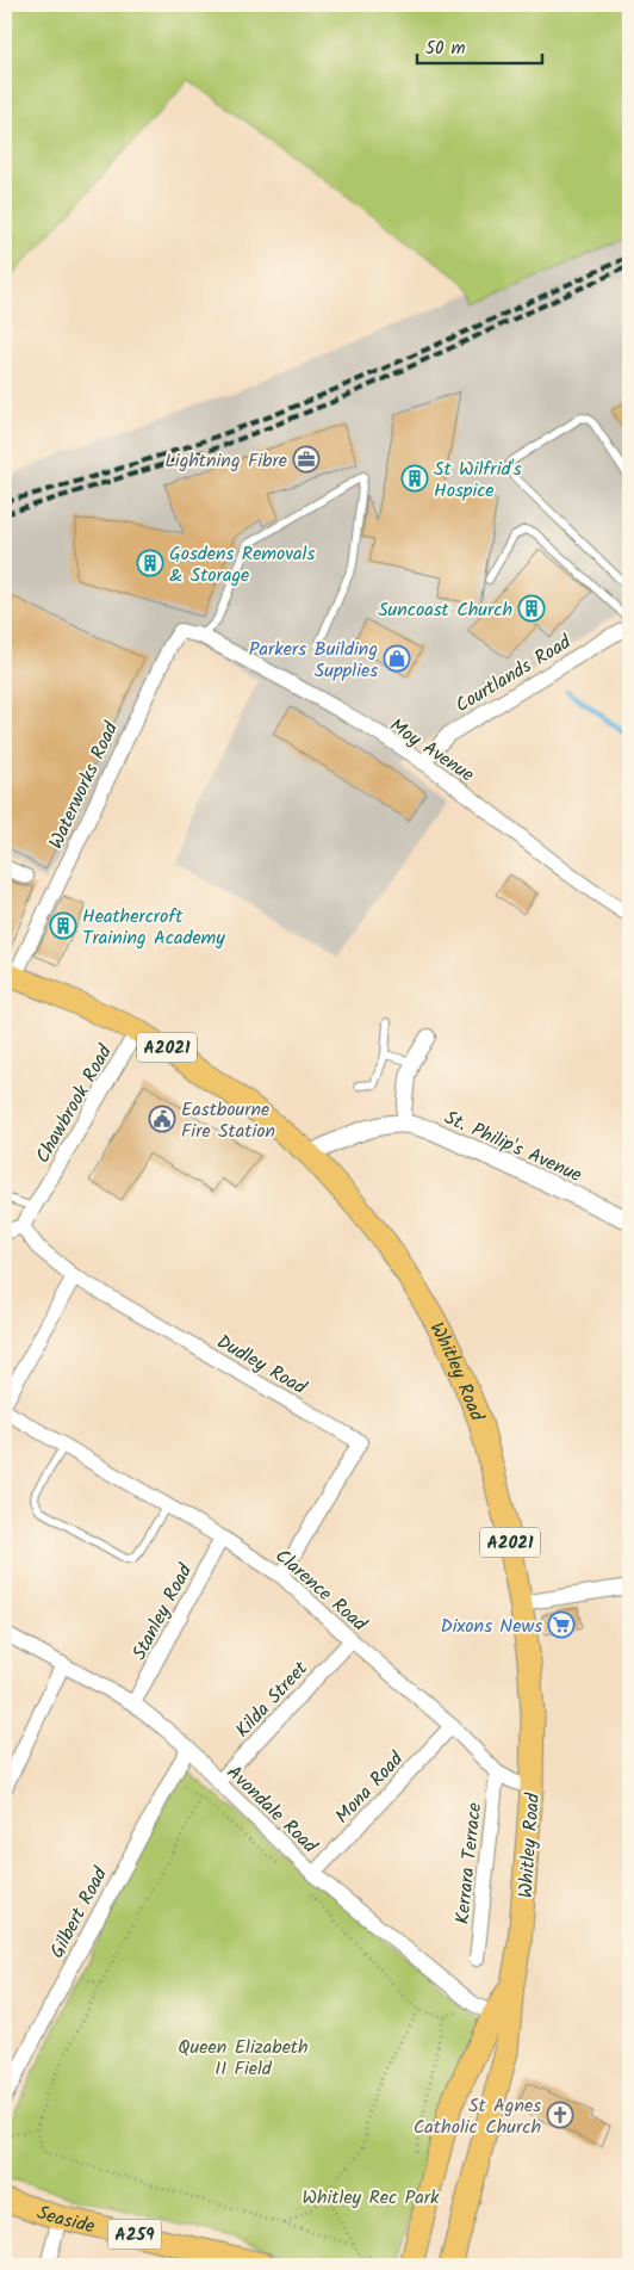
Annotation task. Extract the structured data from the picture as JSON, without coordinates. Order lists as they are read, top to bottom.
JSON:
{
  "streets": {
    "main road": [
      "A2021",
      "Whitley Road",
      "Seaside",
      "A259"
    ],
    "street": [
      "Courtlands Road",
      "Moy Avenue",
      "Waterworks Road",
      "Chawbrook Road",
      "St. Philip's Avenue",
      "Dudley Road",
      "Clarence Road",
      "Stanley Road",
      "Kilda Street",
      "Mona Road",
      "Avondale Road",
      "Kerrara Terrace",
      "Gilbert Road"
    ]
  },
  "crossings": [
    ["Courtlands Road", "Moy Avenue"],
    ["Moy Avenue", "Waterworks Road"],
    ["Waterworks Road", "Whitley Road"],
    ["Chawbrook Road", "Dudley Road"],
    ["Chawbrook Road", "Whitley Road"],
    ["St. Philip's Avenue", "Whitley Road"],
    ["Dudley Road", "Clarence Road"],
    ["Whitley Road", "Clarence Road"],
    ["Whitley Road", "Avondale Road"],
    ["Clarence Road", "Stanley Road"],
    ["Clarence Road", "Kilda Street"],
    ["Clarence Road", "Mona Road"],
    ["Clarence Road", "Kerrara Terrace"],
    ["Stanley Road", "Avondale Road"],
    ["Kilda Street", "Avondale Road"],
    ["Mona Road", "Avondale Road"],
    ["Avondale Road", "Gilbert Road"]
  ],
  "parks": ["Queen Elizabeth II Field", "Whitley Rec Park"],
  "places": {
    "office": ["Lightning Fibre"],
    "building": [
      "St Wilfrid's Hospice",
      "Gosdens Removals & Storage",
      "Suncoast Church",
      "Heathercroft Training Academy"
    ],
    "shop": ["Parkers Building Supplies"],
    "public building": ["Eastbourne Fire Station"],
    "supermarket": ["Dixons News"],
    "church": ["St Agnes Catholic Church"]
  },
  "scale_bar": "50 m"
}
